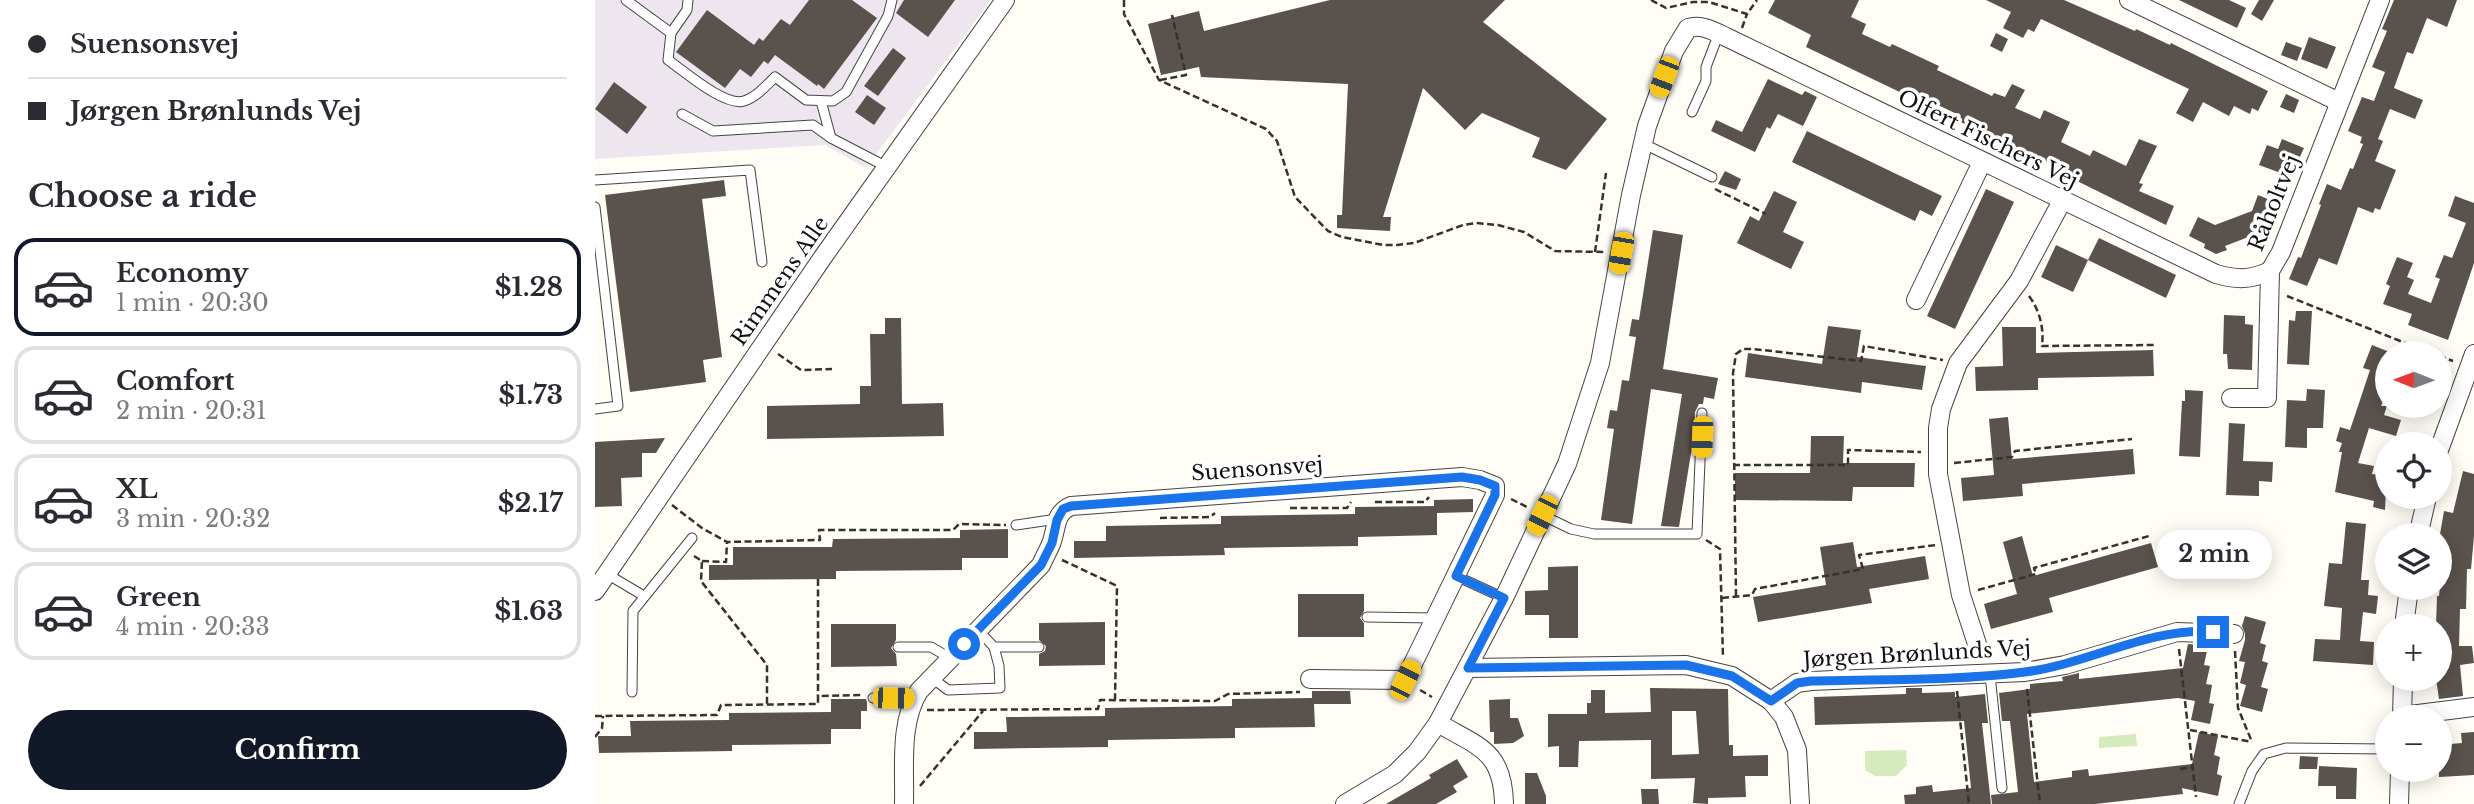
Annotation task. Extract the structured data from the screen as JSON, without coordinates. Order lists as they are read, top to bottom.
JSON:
{
  "streets": {
    "street": [
      "Olfert Fischers Vej",
      "Råholtvej",
      "Rimmens Alle",
      "Suensonsvej",
      "Jørgen Brønlunds Vej"
    ]
  },
  "crossings": [
    ["Olfert Fischers Vej", "Råholtvej"]
  ],
  "north": "left",
  "page": {
    "banner": ["Suensonsvej", "Jørgen Brønlunds Vej"],
    "heading": "Choose a ride",
    "list": [
      {
        "name": "Economy",
        "note": "1 min · 20:30",
        "value": "$1.28"
      },
      {
        "name": "Comfort",
        "note": "2 min · 20:31",
        "value": "$1.73"
      },
      {
        "name": "XL",
        "note": "3 min · 20:32",
        "value": "$2.17"
      },
      {
        "name": "Green",
        "note": "4 min · 20:33",
        "value": "$1.63"
      }
    ],
    "map_buttons": ["+", "−"],
    "bubble": "2 min",
    "buttons": "Confirm"
  }
}
